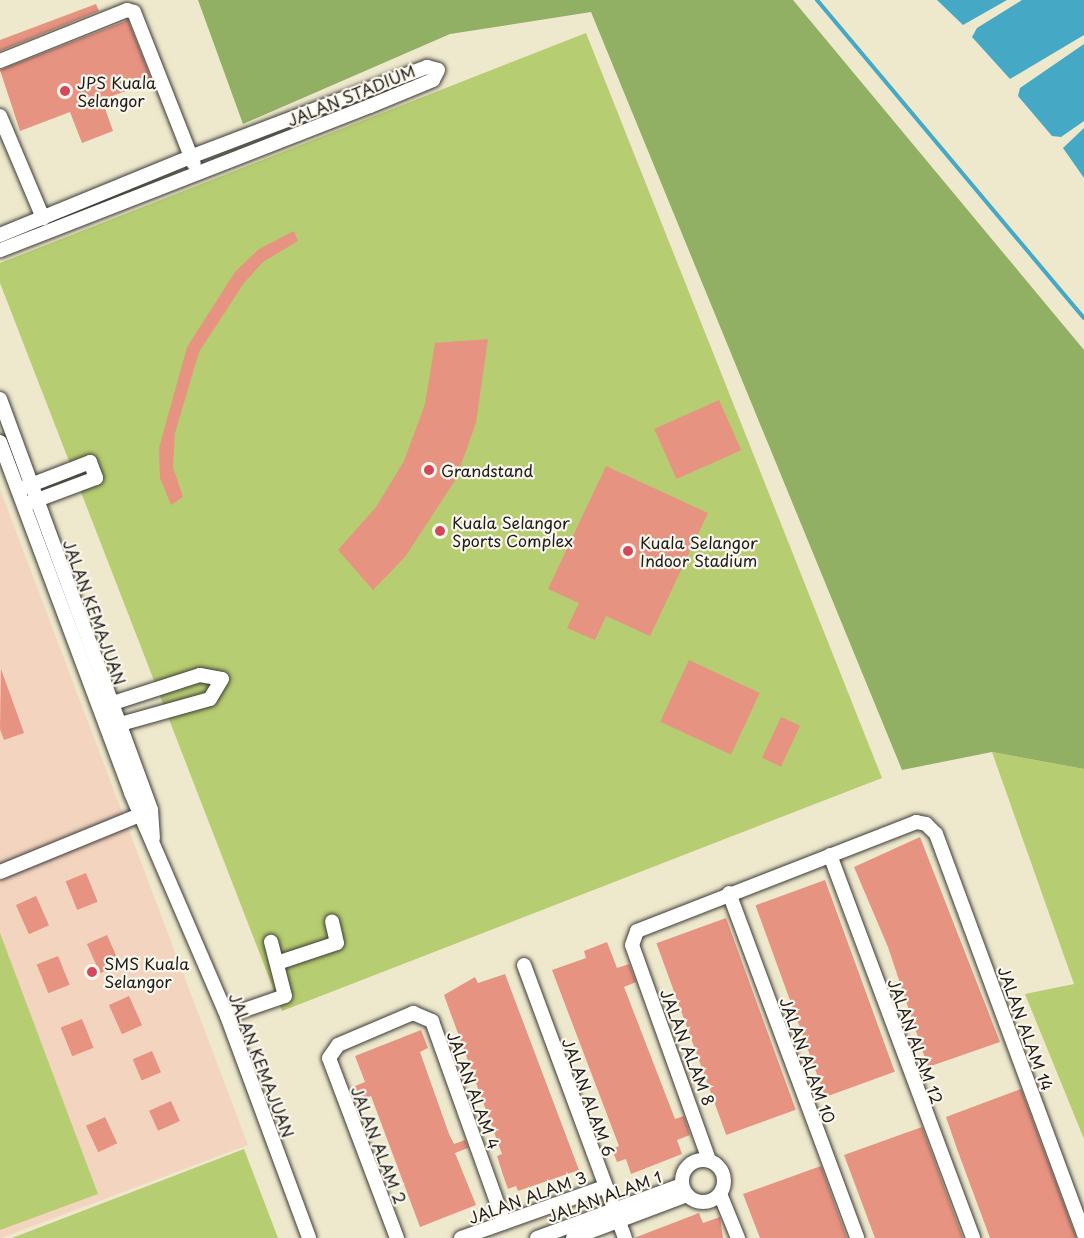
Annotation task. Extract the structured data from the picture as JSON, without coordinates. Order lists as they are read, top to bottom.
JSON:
{
  "streets": {
    "street": [
      "JALAN STADIUM",
      "JALAN KEMAJUAN",
      "JALAN ALAM 14",
      "JALAN ALAM 12",
      "JALAN ALAM 8",
      "JALAN ALAM 10",
      "JALAN ALAM 4",
      "JALAN ALAM 6",
      "JALAN ALAM 2",
      "JALAN ALAM 1",
      "JALAN ALAM 3"
    ]
  },
  "crossings": [
    ["JALAN ALAM 14", "JALAN ALAM 12"],
    ["JALAN ALAM 8", "JALAN ALAM 10"],
    ["JALAN ALAM 8", "JALAN ALAM 1"],
    ["JALAN ALAM 4", "JALAN ALAM 2"],
    ["JALAN ALAM 4", "JALAN ALAM 3"],
    ["JALAN ALAM 6", "JALAN ALAM 1"],
    ["JALAN ALAM 6", "JALAN ALAM 3"]
  ],
  "places": [
    "JPS Kuala Selangor",
    "Grandstand",
    "Kuala Selangor Sports Complex",
    "Kuala Selangor Indoor Stadium",
    "SMS Kuala Selangor"
  ]
}
